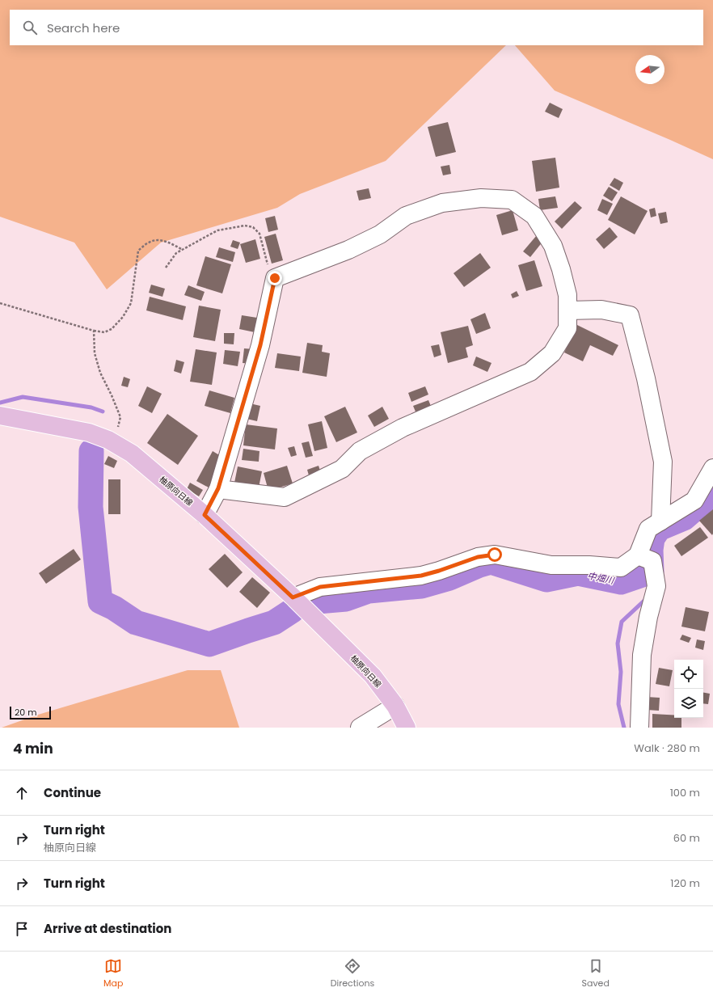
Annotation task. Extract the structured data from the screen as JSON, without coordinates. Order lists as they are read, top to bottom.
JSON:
{
  "streets": {
    "main road": ["柚原向日線"]
  },
  "water": ["中畑川"],
  "scale_bar": "20 m",
  "north": "left",
  "page": {
    "search": "Search here",
    "scale": "20 m",
    "heading": ["4 min", "Walk · 280 m"],
    "list": [
      ["Continue", "100 m"],
      ["Turn right", "柚原向日線", "60 m"],
      ["Turn right", "120 m"],
      "Arrive at destination"
    ],
    "nav": ["Map", "Directions", "Saved"]
  }
}
